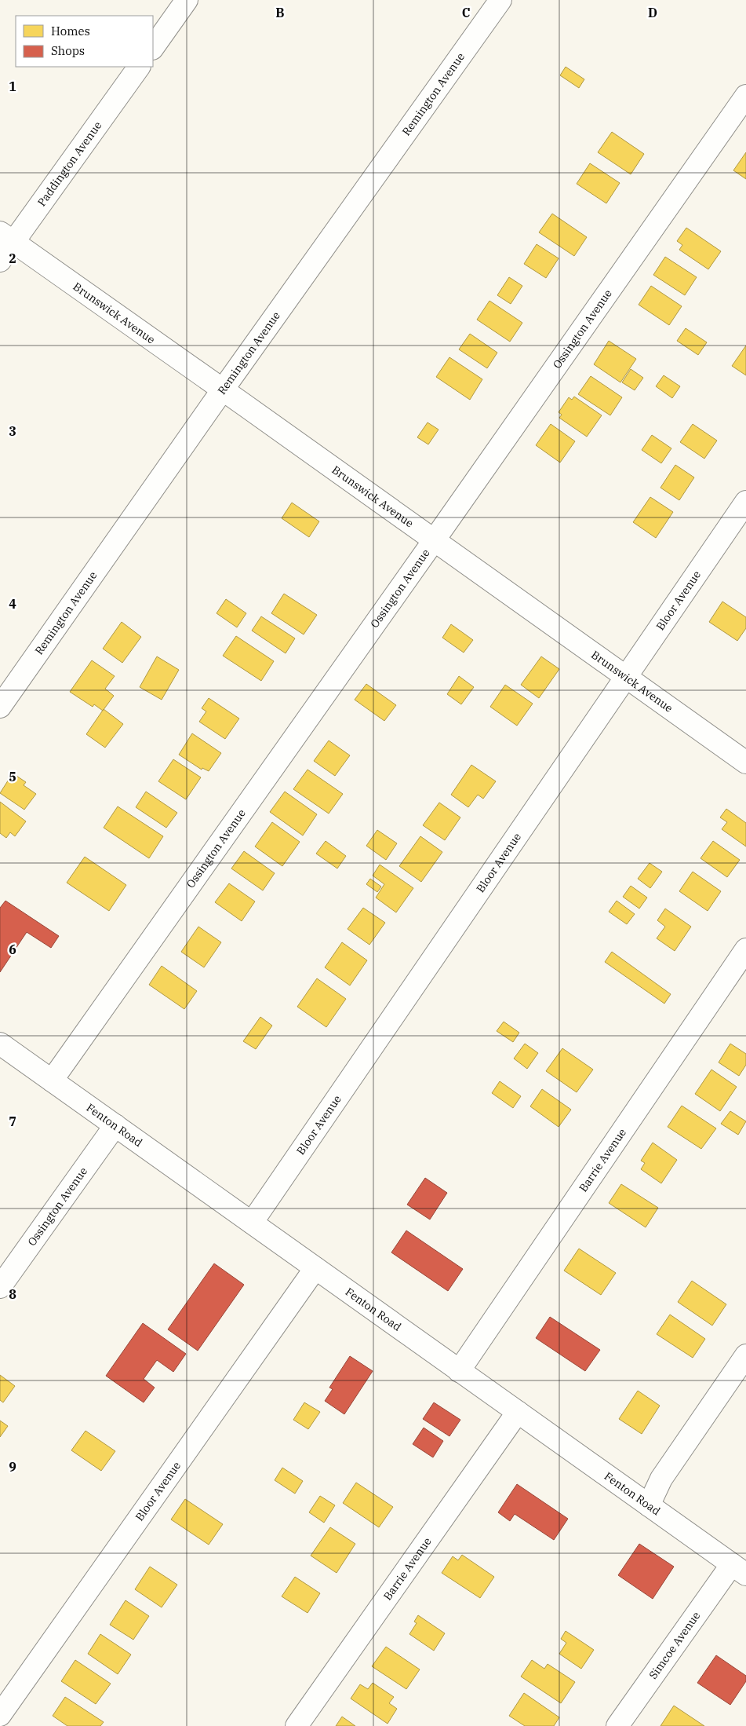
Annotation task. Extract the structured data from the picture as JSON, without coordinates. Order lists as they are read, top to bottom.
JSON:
{
  "streets": {
    "street": [
      "Remington Avenue",
      "Paddington Avenue",
      "Brunswick Avenue",
      "Ossington Avenue",
      "Bloor Avenue",
      "Fenton Road",
      "Barrie Avenue",
      "Simcoe Avenue"
    ]
  },
  "crossings": [
    ["Remington Avenue", "Brunswick Avenue"],
    ["Paddington Avenue", "Brunswick Avenue"],
    ["Brunswick Avenue", "Ossington Avenue"],
    ["Brunswick Avenue", "Bloor Avenue"],
    ["Ossington Avenue", "Fenton Road"],
    ["Bloor Avenue", "Fenton Road"],
    ["Fenton Road", "Barrie Avenue"],
    ["Fenton Road", "Simcoe Avenue"]
  ],
  "legend": ["Homes", "Shops"],
  "grid": {
    "columns": ["B", "C", "D"],
    "rows": [
      "1",
      "2",
      "3",
      "4",
      "5",
      "6",
      "7",
      "8",
      "9"
    ]
  }
}
